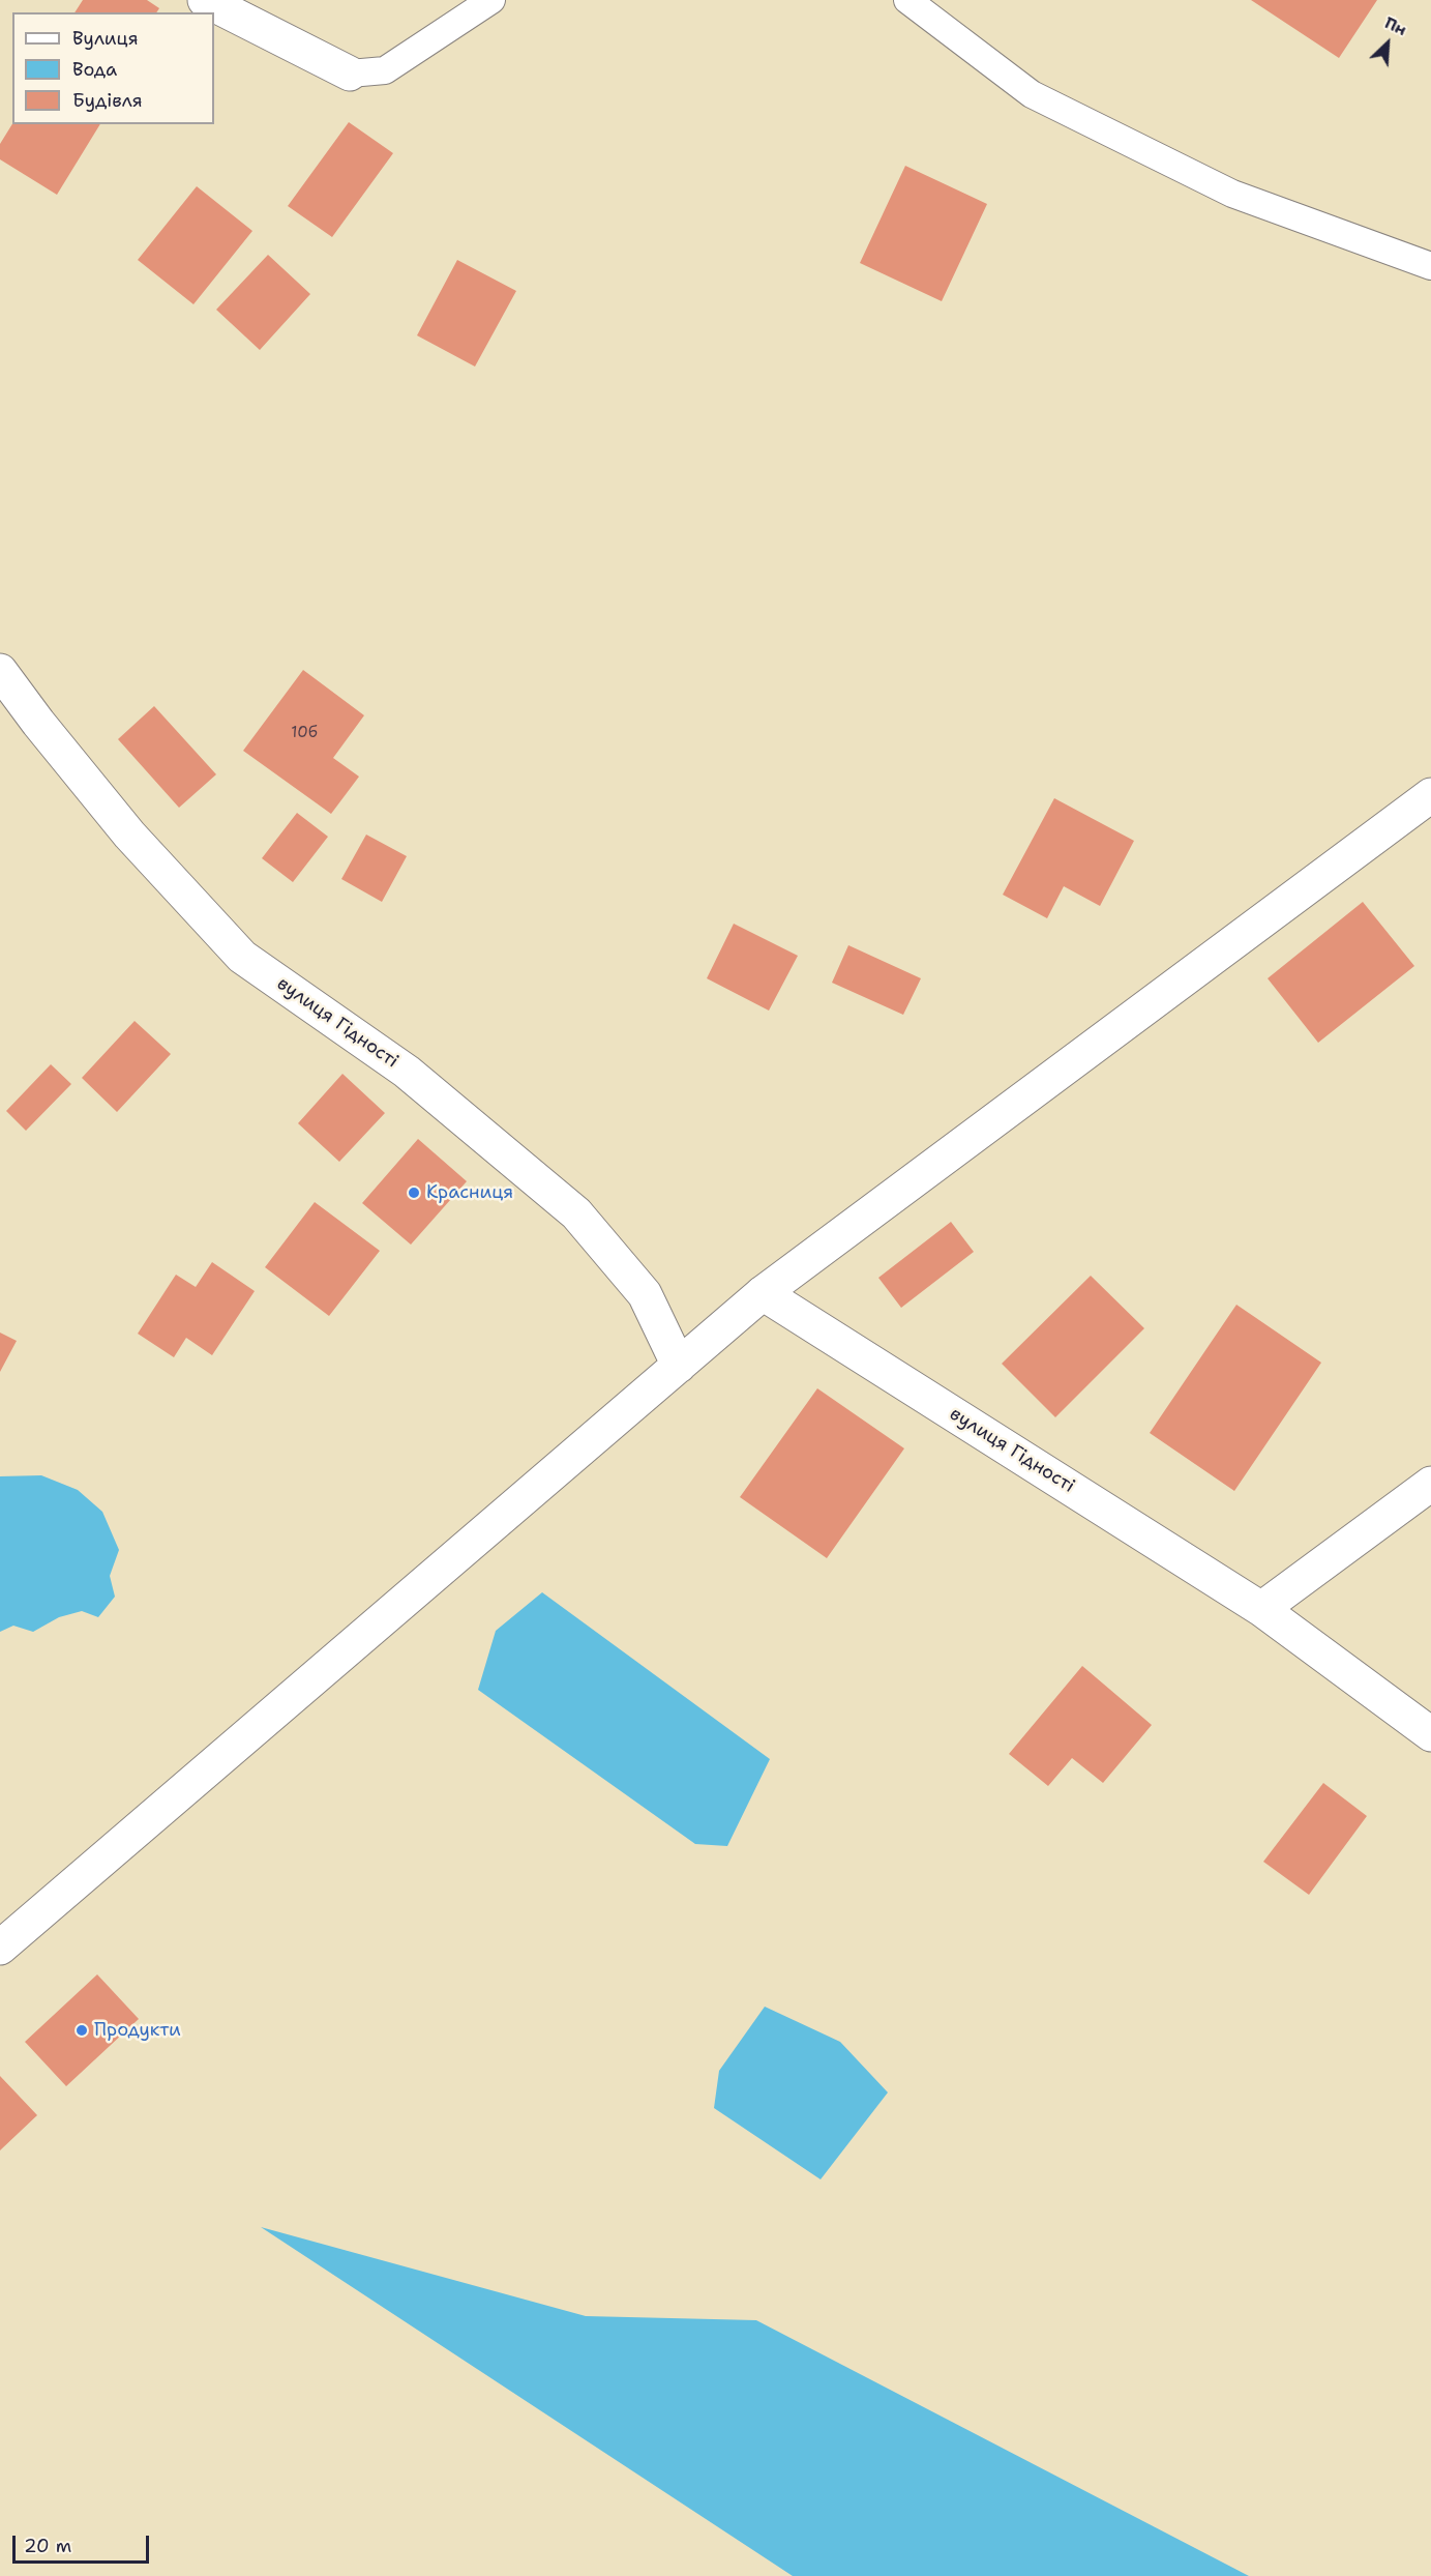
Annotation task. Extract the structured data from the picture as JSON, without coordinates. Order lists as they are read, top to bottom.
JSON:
{
  "streets": {
    "street": ["вулиця Гідності"]
  },
  "places": ["Красниця", "Продукти"],
  "house_numbers": ["10б"],
  "legend": ["Вулиця", "Вода", "Будівля"],
  "scale_bar": "20 m",
  "north": "top right"
}
